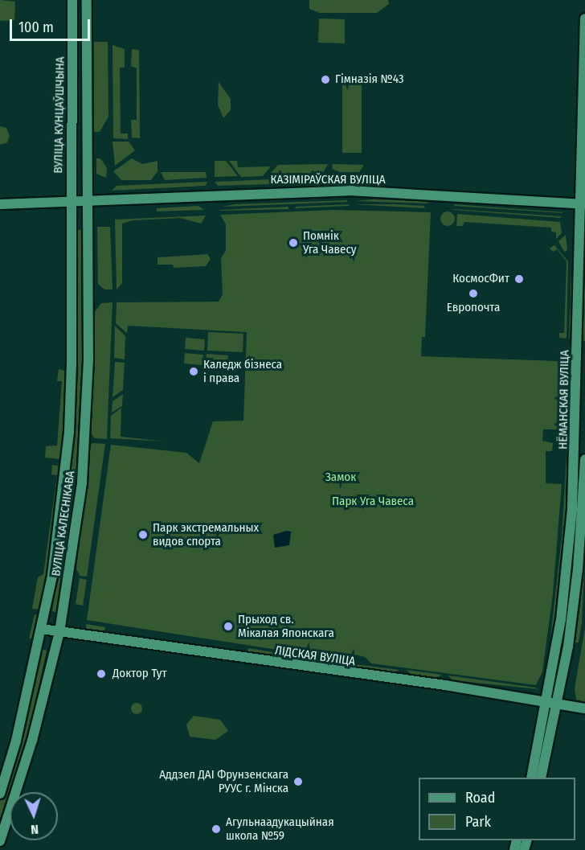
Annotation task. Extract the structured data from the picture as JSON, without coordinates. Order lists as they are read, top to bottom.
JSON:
{
  "streets": {
    "main road": [
      "ВУЛІЦА КУНЦАЎШЧЫНА",
      "КАЗІМІРАЎСКАЯ ВУЛІЦА",
      "НЁМАНСКАЯ ВУЛІЦА",
      "ВУЛІЦА КАЛЕСНІКАВА",
      "ЛІДСКАЯ ВУЛІЦА"
    ]
  },
  "crossings": [
    ["ВУЛІЦА КУНЦАЎШЧЫНА", "КАЗІМІРАЎСКАЯ ВУЛІЦА"],
    ["ВУЛІЦА КУНЦАЎШЧЫНА", "ВУЛІЦА КАЛЕСНІКАВА"],
    ["КАЗІМІРАЎСКАЯ ВУЛІЦА", "НЁМАНСКАЯ ВУЛІЦА"],
    ["КАЗІМІРАЎСКАЯ ВУЛІЦА", "ВУЛІЦА КАЛЕСНІКАВА"],
    ["НЁМАНСКАЯ ВУЛІЦА", "ЛІДСКАЯ ВУЛІЦА"],
    ["ВУЛІЦА КАЛЕСНІКАВА", "ЛІДСКАЯ ВУЛІЦА"]
  ],
  "parks": ["Замок", "Парк Уга Чавеса"],
  "places": [
    "Гімназія №43",
    "Помнік Уга Чавесу",
    "КосмосФит",
    "Европочта",
    "Каледж бізнеса і права",
    "Парк экстремальных видов спорта",
    "Прыход св. Мікалая Японскага",
    "Доктор Тут",
    "Аддзел ДАІ Фрунзенскага РУУС г. Мінска",
    "Агульнаадукацыйная школа №59"
  ],
  "legend": ["Road", "Park"],
  "scale_bar": "100 m",
  "north": "bottom"
}
